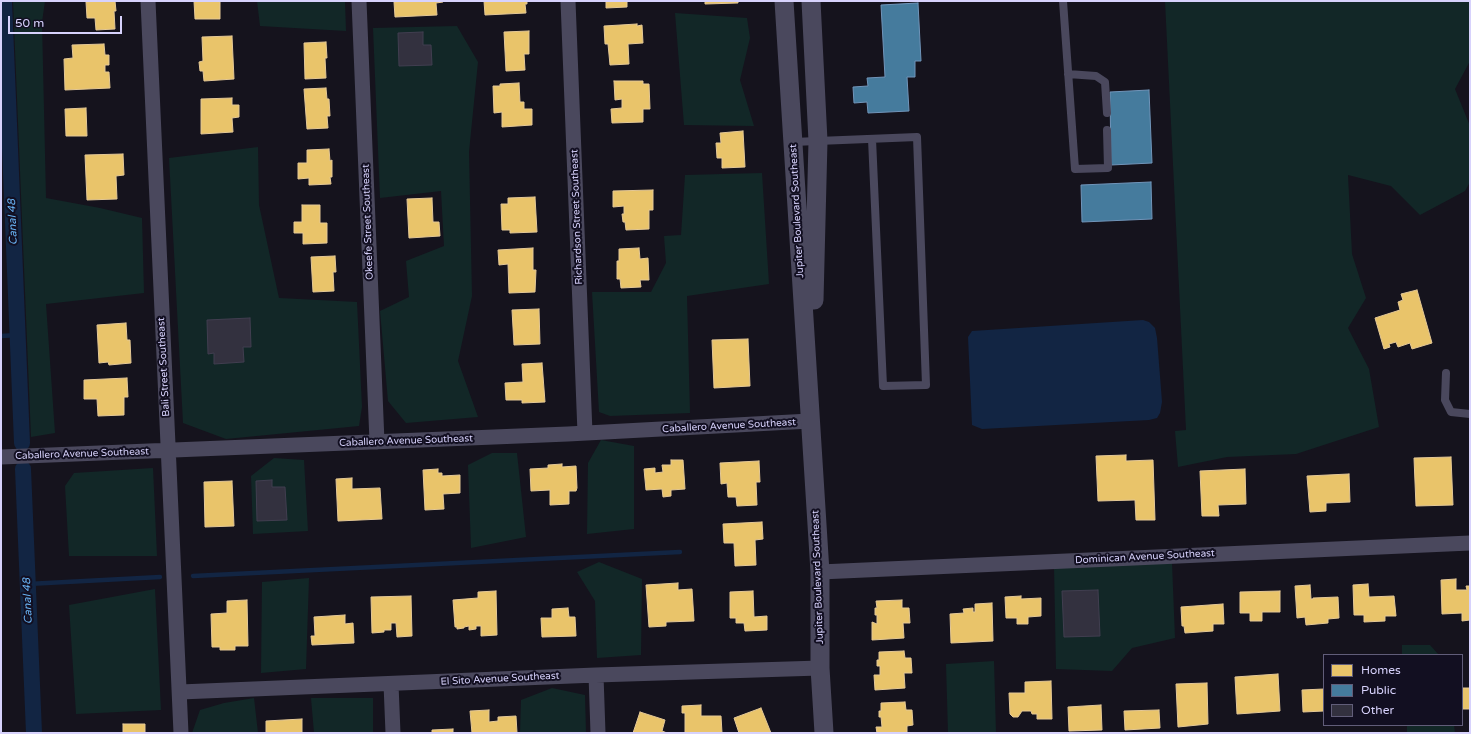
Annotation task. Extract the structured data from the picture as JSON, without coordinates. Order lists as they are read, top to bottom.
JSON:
{
  "streets": {
    "street": [
      "Jupiter Boulevard Southeast",
      "Richardson Street Southeast",
      "Okeefe Street Southeast",
      "Bali Street Southeast",
      "Caballero Avenue Southeast",
      "Dominican Avenue Southeast",
      "El Sito Avenue Southeast"
    ]
  },
  "crossings": [
    ["Jupiter Boulevard Southeast", "Caballero Avenue Southeast"],
    ["Jupiter Boulevard Southeast", "Dominican Avenue Southeast"],
    ["Jupiter Boulevard Southeast", "El Sito Avenue Southeast"],
    ["Richardson Street Southeast", "Caballero Avenue Southeast"],
    ["Okeefe Street Southeast", "Caballero Avenue Southeast"],
    ["Bali Street Southeast", "Caballero Avenue Southeast"],
    ["Bali Street Southeast", "El Sito Avenue Southeast"]
  ],
  "water": ["Canal 48"],
  "legend": ["Homes", "Public", "Other"],
  "scale_bar": "50 m"
}
